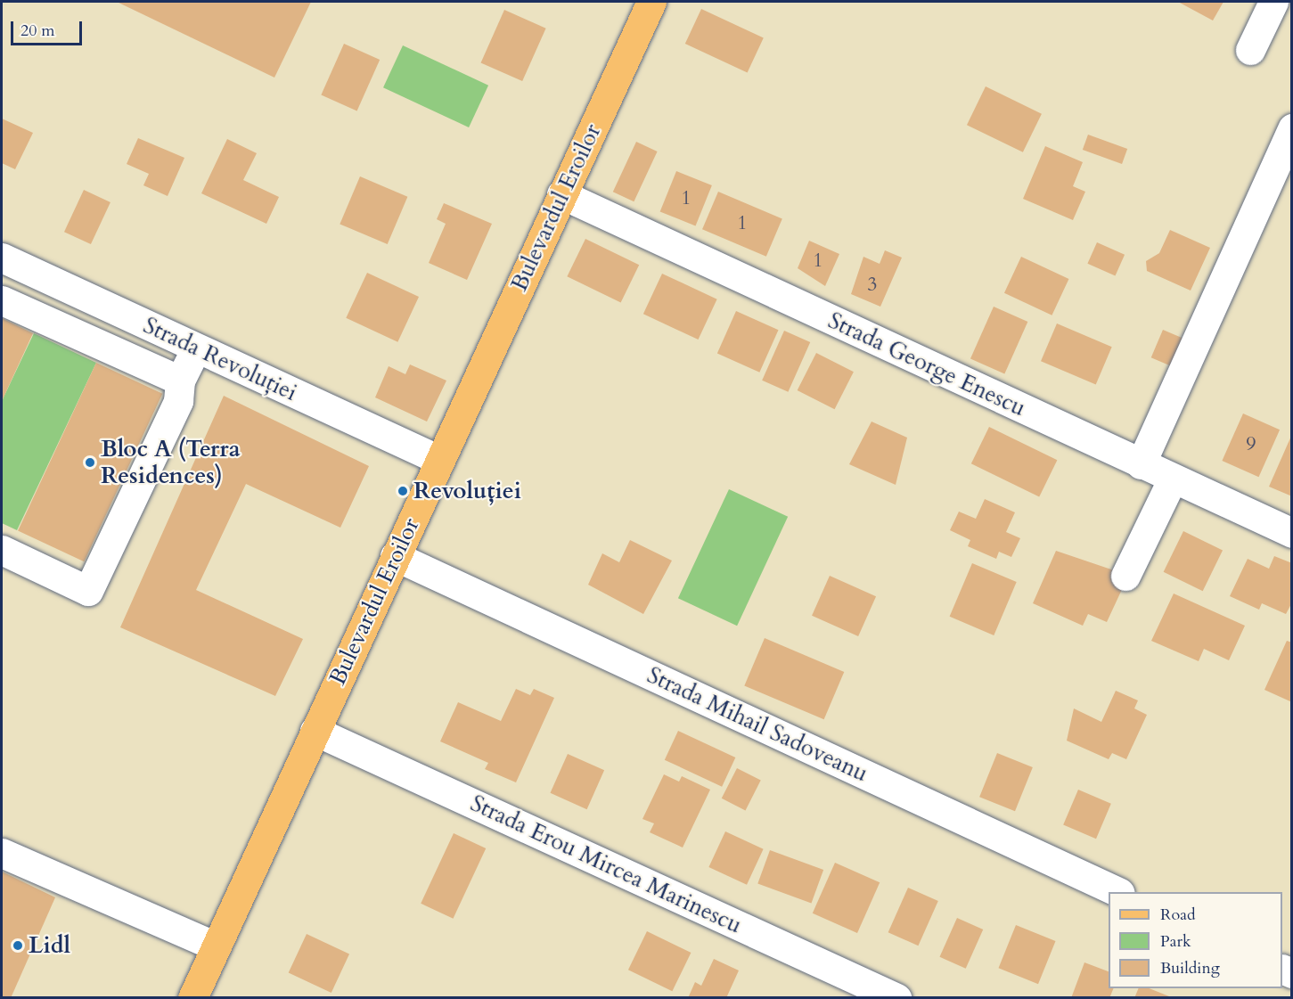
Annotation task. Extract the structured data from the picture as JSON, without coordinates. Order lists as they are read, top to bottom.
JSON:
{
  "streets": {
    "main road": ["Bulevardul Eroilor"],
    "street": [
      "Strada Revoluției",
      "Strada George Enescu",
      "Strada Mihail Sadoveanu",
      "Strada Erou Mircea Marinescu"
    ]
  },
  "crossings": [
    ["Bulevardul Eroilor", "Strada Revoluției"],
    ["Bulevardul Eroilor", "Strada George Enescu"],
    ["Bulevardul Eroilor", "Strada Mihail Sadoveanu"],
    ["Bulevardul Eroilor", "Strada Erou Mircea Marinescu"]
  ],
  "places": ["Bloc A (Terra Residences)", "Revoluției", "Lidl"],
  "house_numbers": [
    "1",
    "1",
    "1",
    "3",
    "9"
  ],
  "legend": ["Road", "Park", "Building"],
  "scale_bar": "20 m"
}
